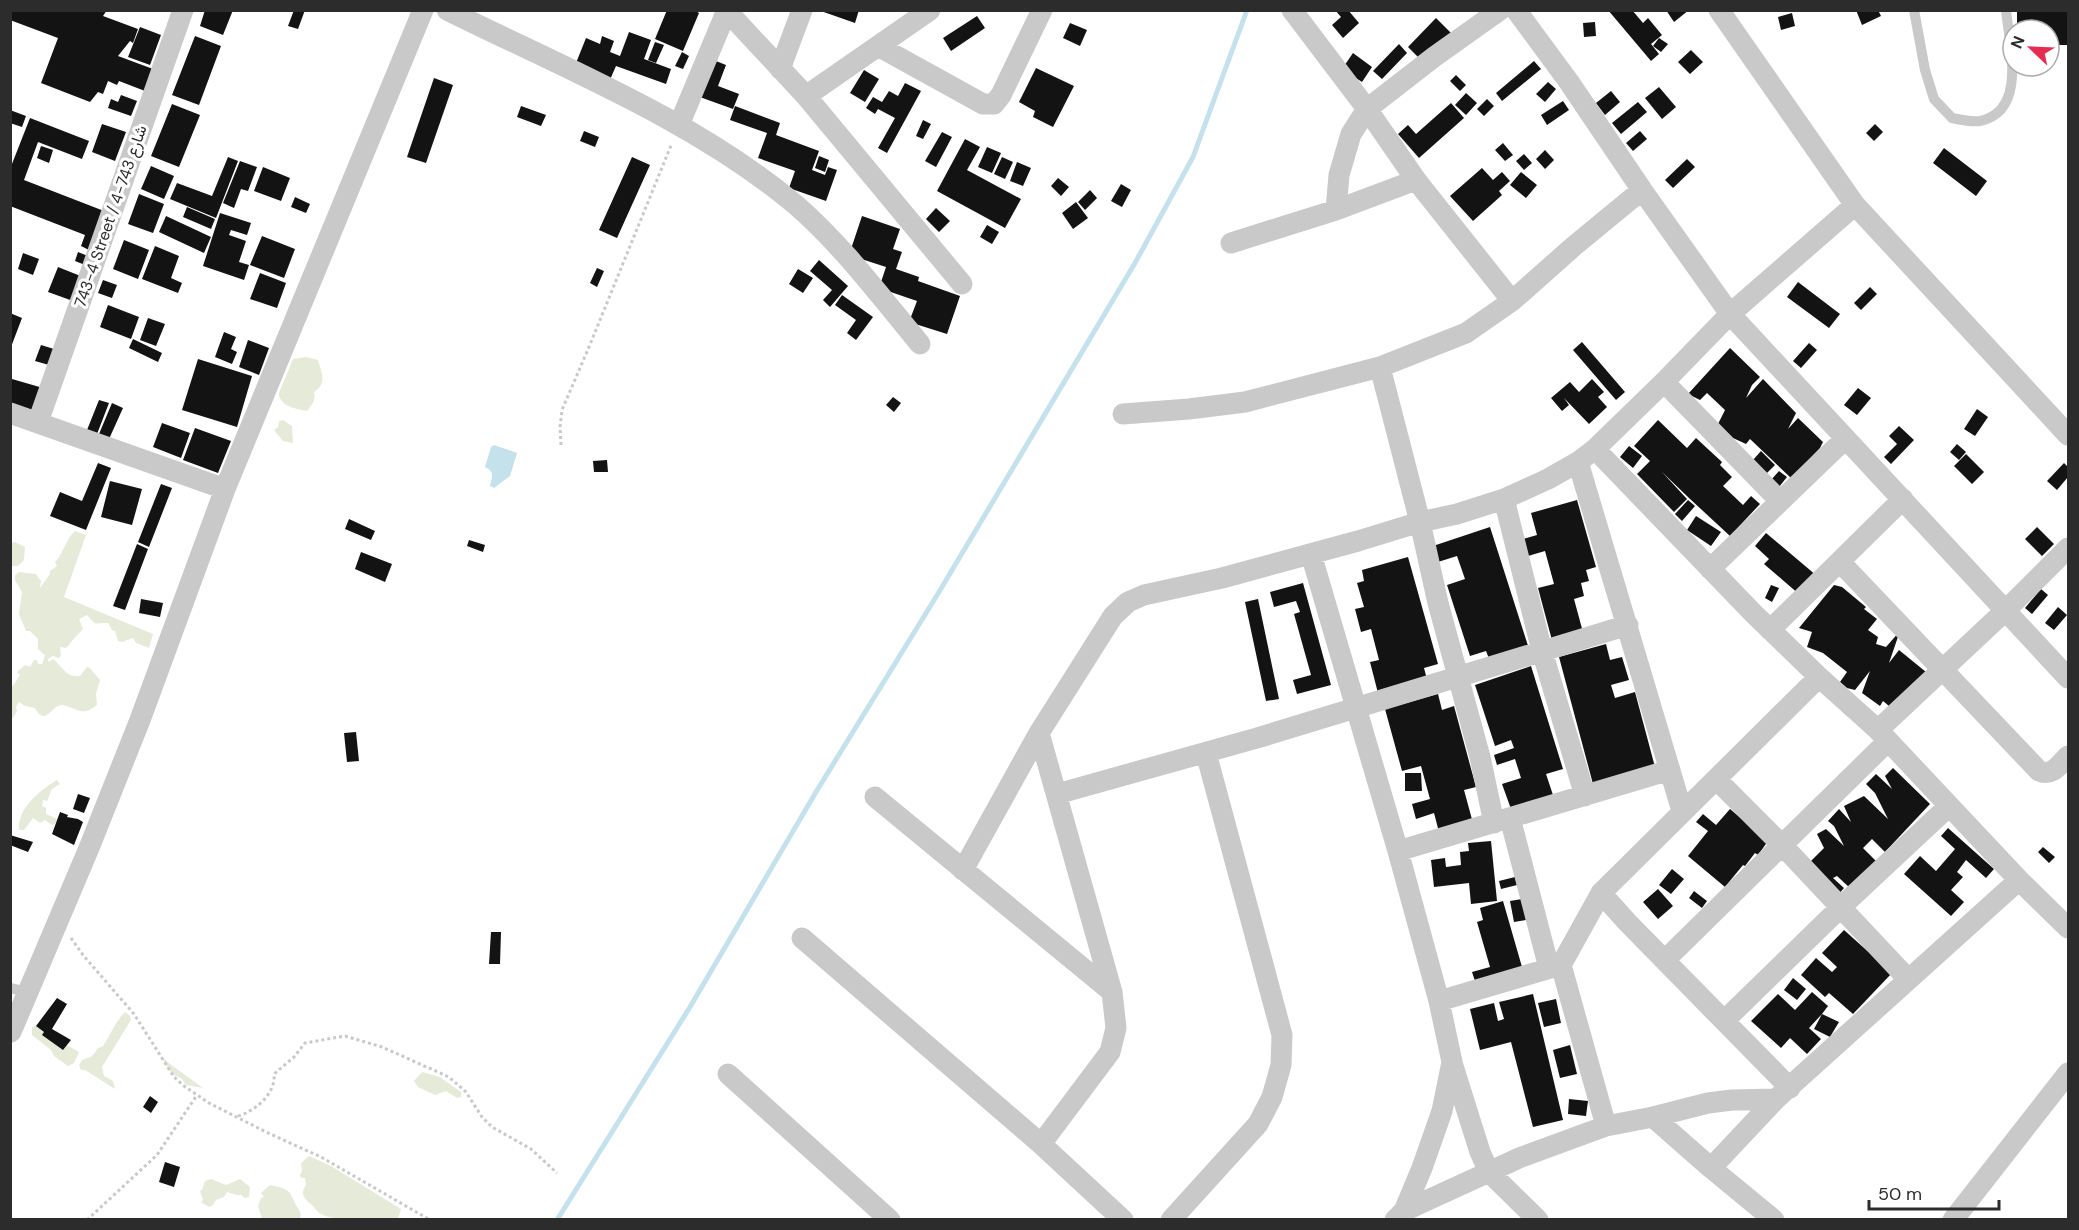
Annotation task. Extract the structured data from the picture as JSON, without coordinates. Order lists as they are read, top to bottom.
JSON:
{
  "streets": {
    "street": ["743-4 Street / شارع 743-4"]
  },
  "scale_bar": "50 m",
  "north": "top left"
}
